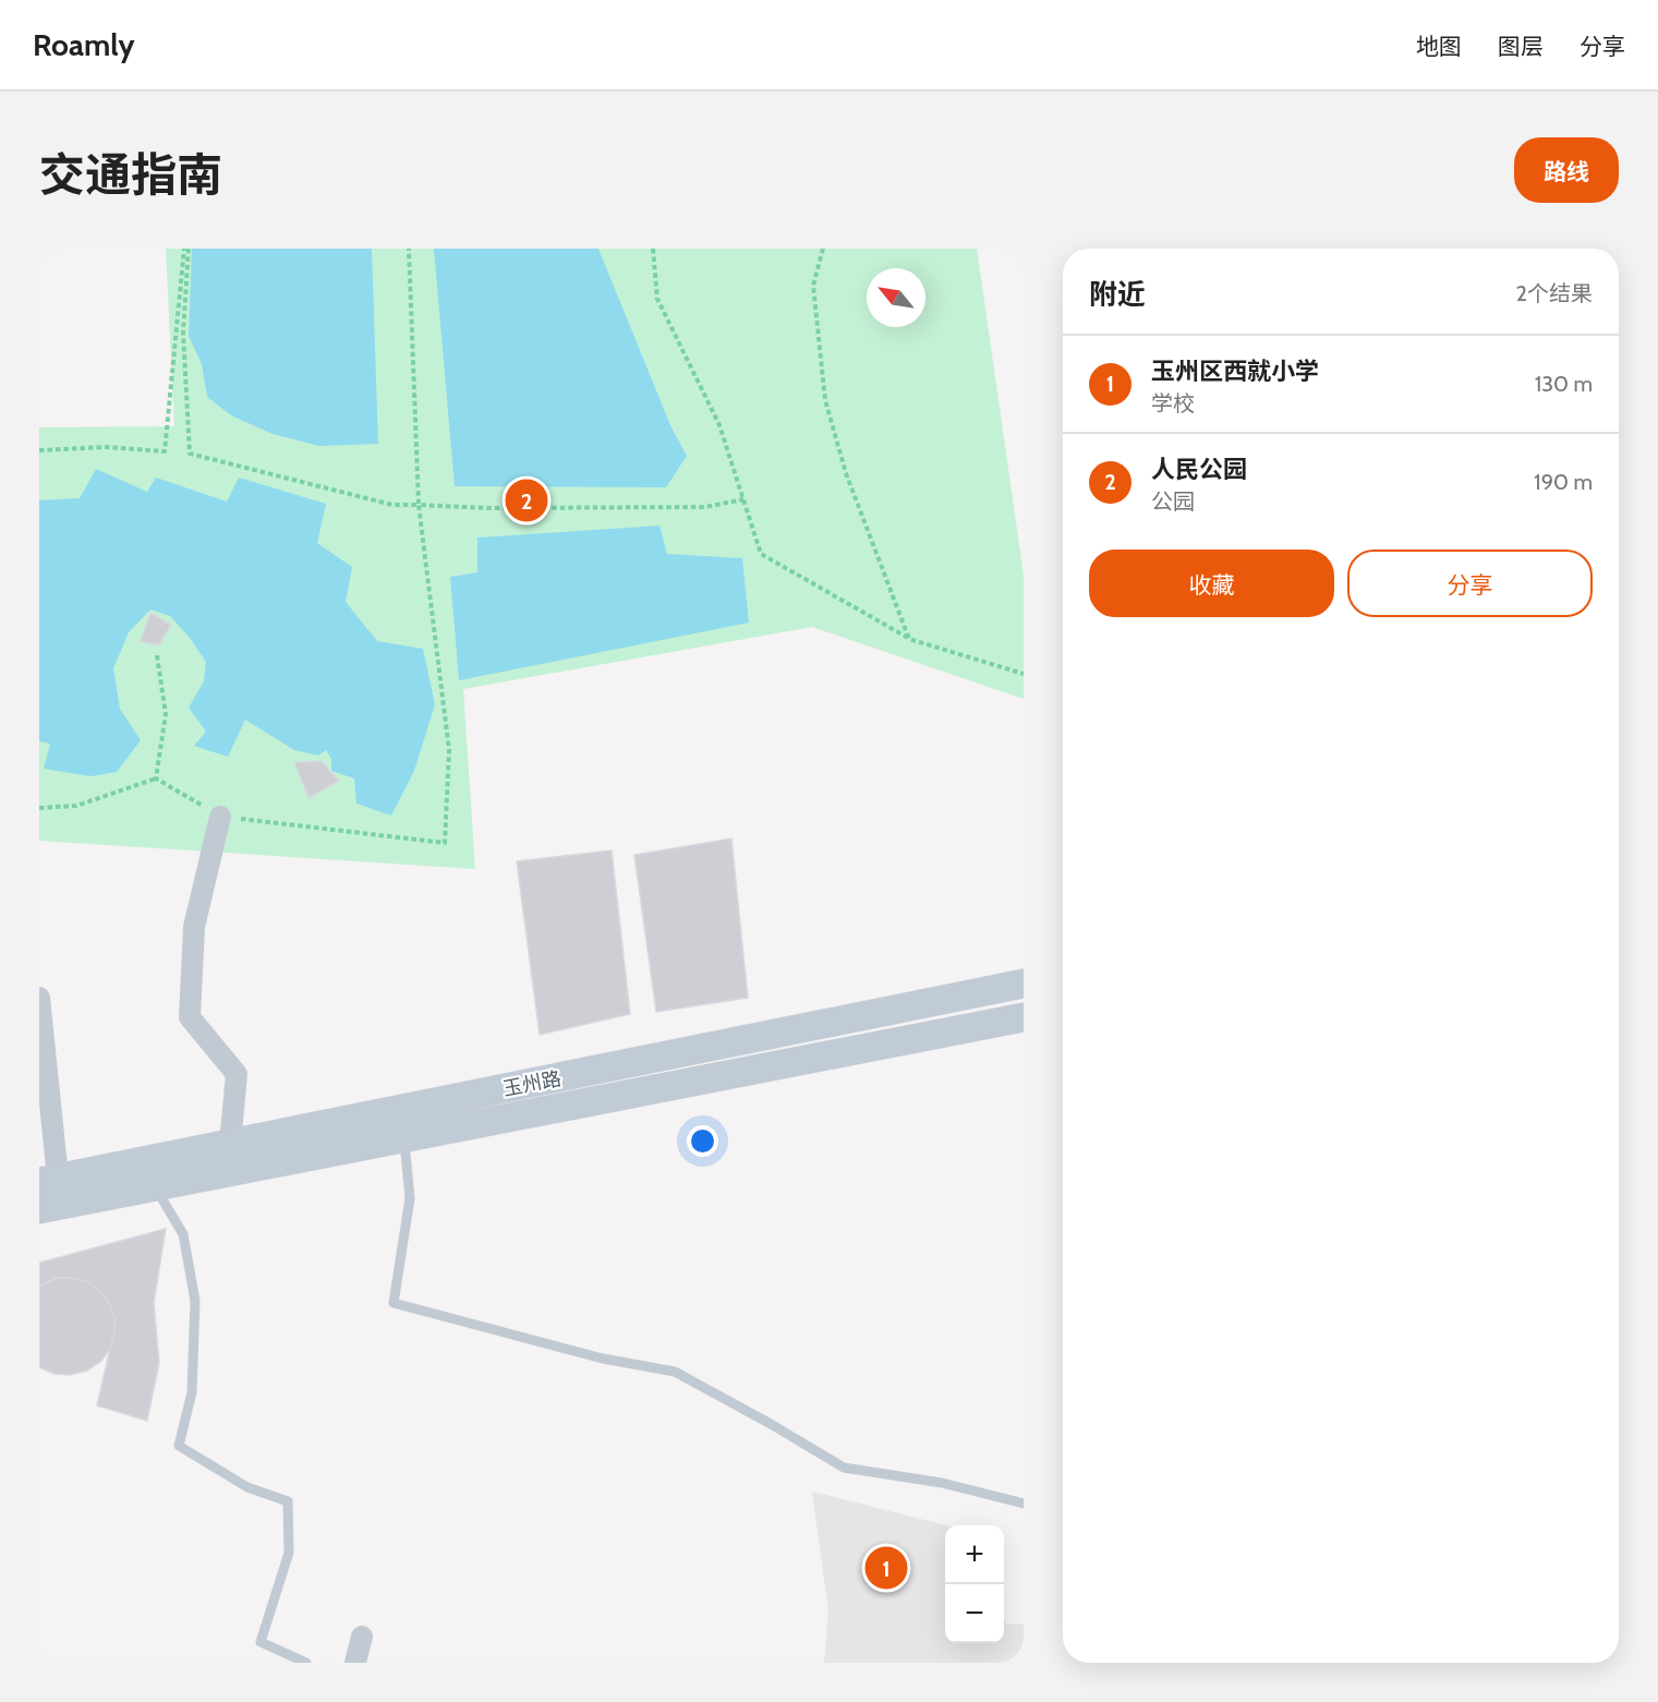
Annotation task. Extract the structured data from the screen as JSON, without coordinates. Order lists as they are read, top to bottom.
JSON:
{
  "streets": {
    "main road": ["玉州路"]
  },
  "north": "top left",
  "page": {
    "header": "Roamly",
    "nav": ["地图", "图层", "分享"],
    "title": "交通指南",
    "buttons": [
      "路线",
      ["收藏", "分享"]
    ],
    "heading": ["附近", "2个结果"],
    "list": [
      {
        "mark": "1",
        "name": "玉州区西就小学",
        "note": "学校",
        "value": "130 m"
      },
      {
        "mark": "2",
        "name": "人民公园",
        "note": "公园",
        "value": "190 m"
      }
    ],
    "pins": ["2", "1"],
    "map_buttons": ["+", "−"]
  }
}
